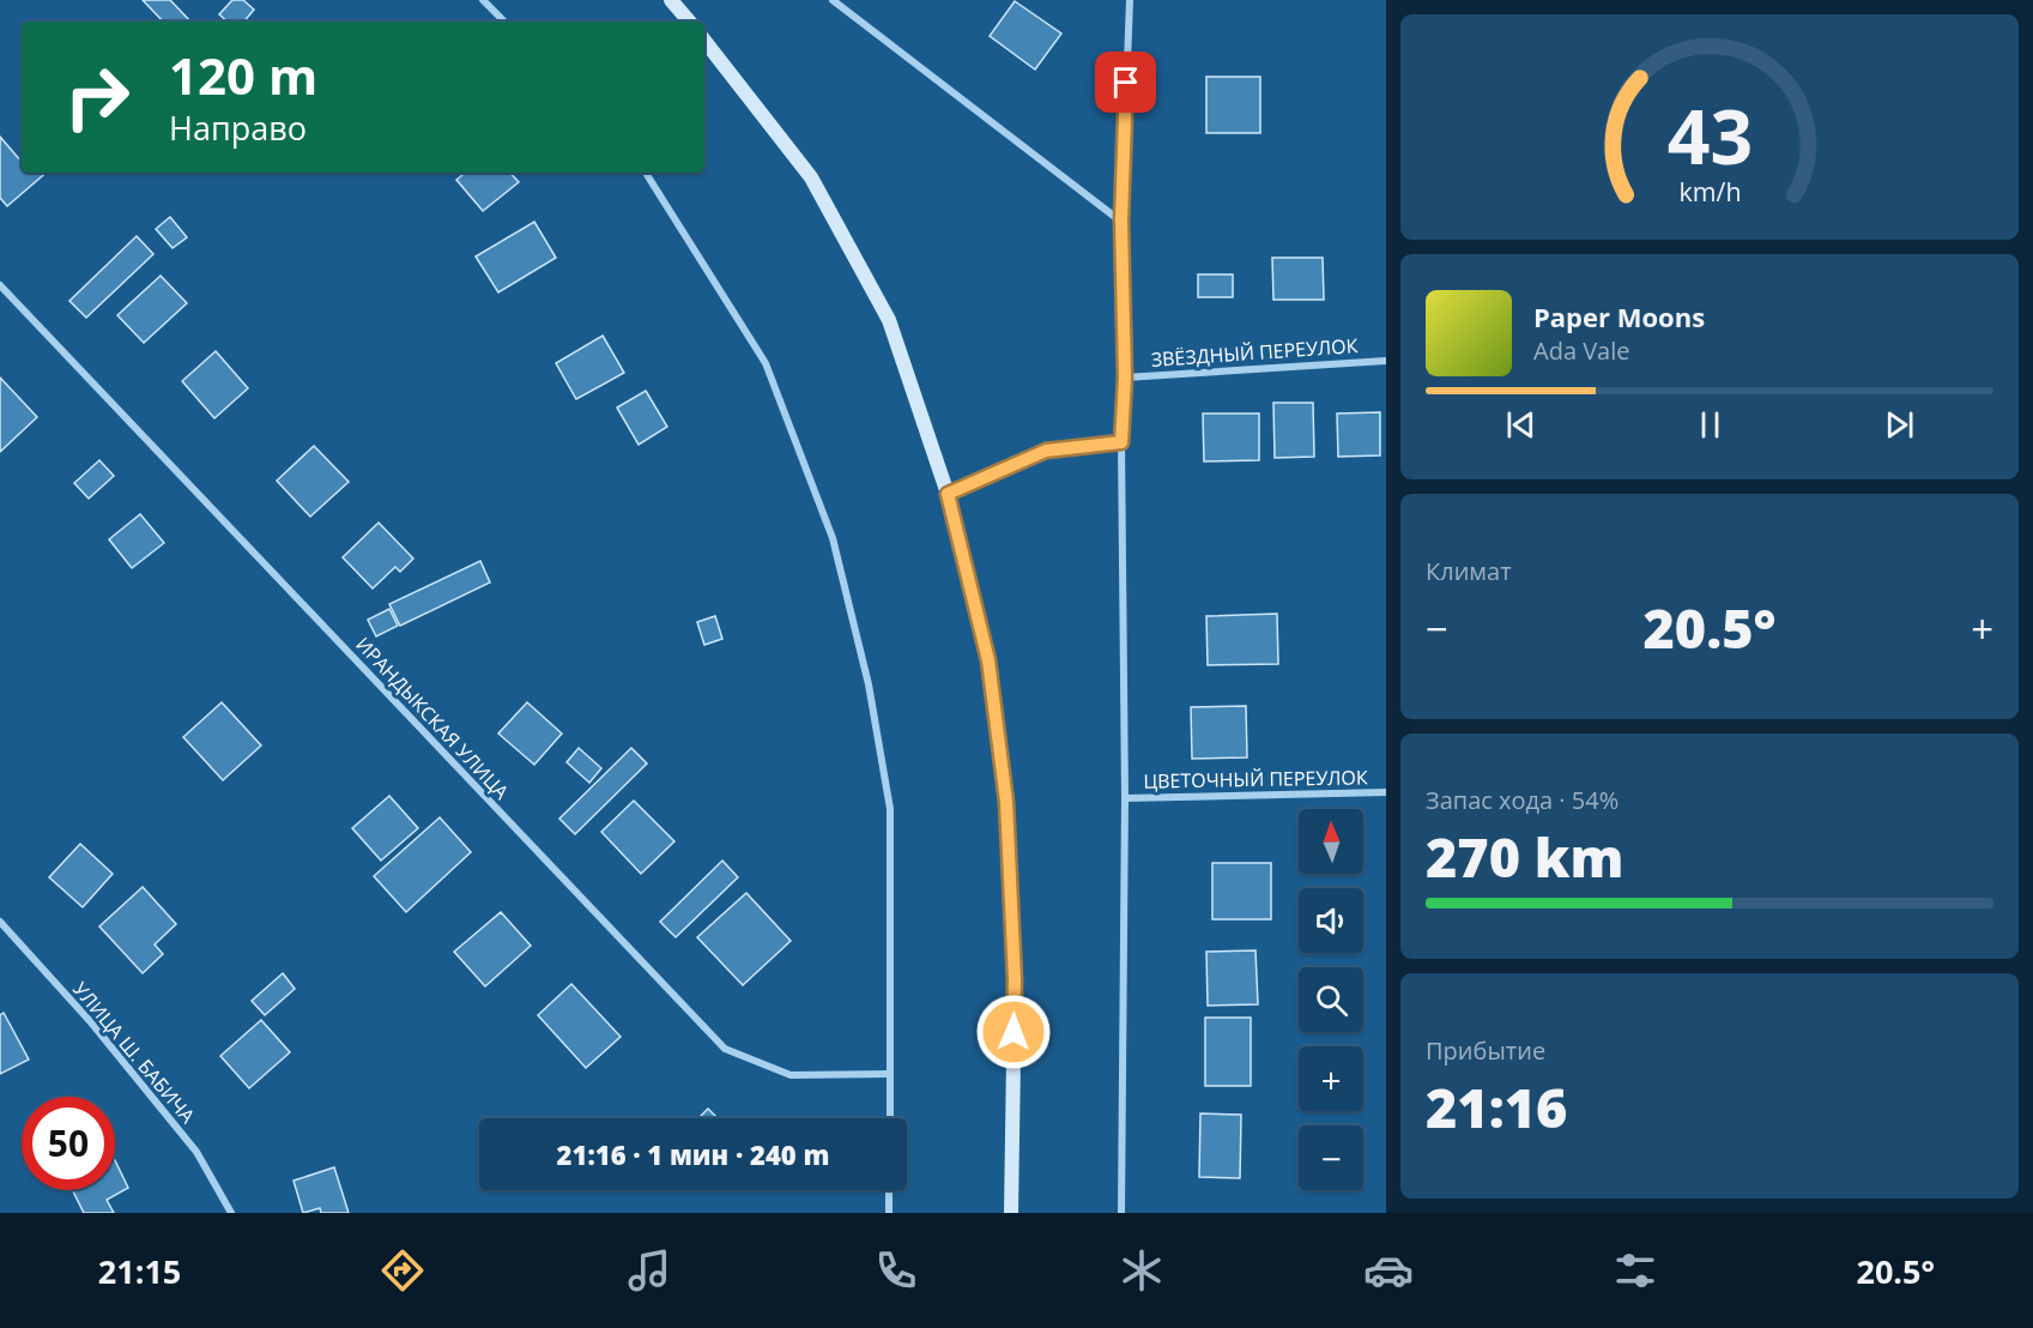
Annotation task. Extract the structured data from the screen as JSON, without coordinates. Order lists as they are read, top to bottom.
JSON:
{
  "streets": {
    "street": [
      "ЗВЁЗДНЫЙ ПЕРЕУЛОК",
      "ИРАНДЫКСКАЯ УЛИЦА",
      "ЦВЕТОЧНЫЙ ПЕРЕУЛОК",
      "УЛИЦА Ш. БАБИЧА"
    ]
  },
  "north": "top",
  "page": {
    "turn": ["120 m", "Направо"],
    "song": ["Paper Moons", "Ada Vale"],
    "tile": [
      "Климат",
      ["Запас хода · 54%", "270 km"],
      ["Прибытие", "21:16"]
    ],
    "heat": ["−", "20.5°", "+"],
    "map_buttons": ["+", "−"],
    "limit": "50",
    "trip": "21:16 · 1 мин · 240 m",
    "tabs": ["21:15", "20.5°"],
    "gauge": ["43", "km/h"]
  }
}
